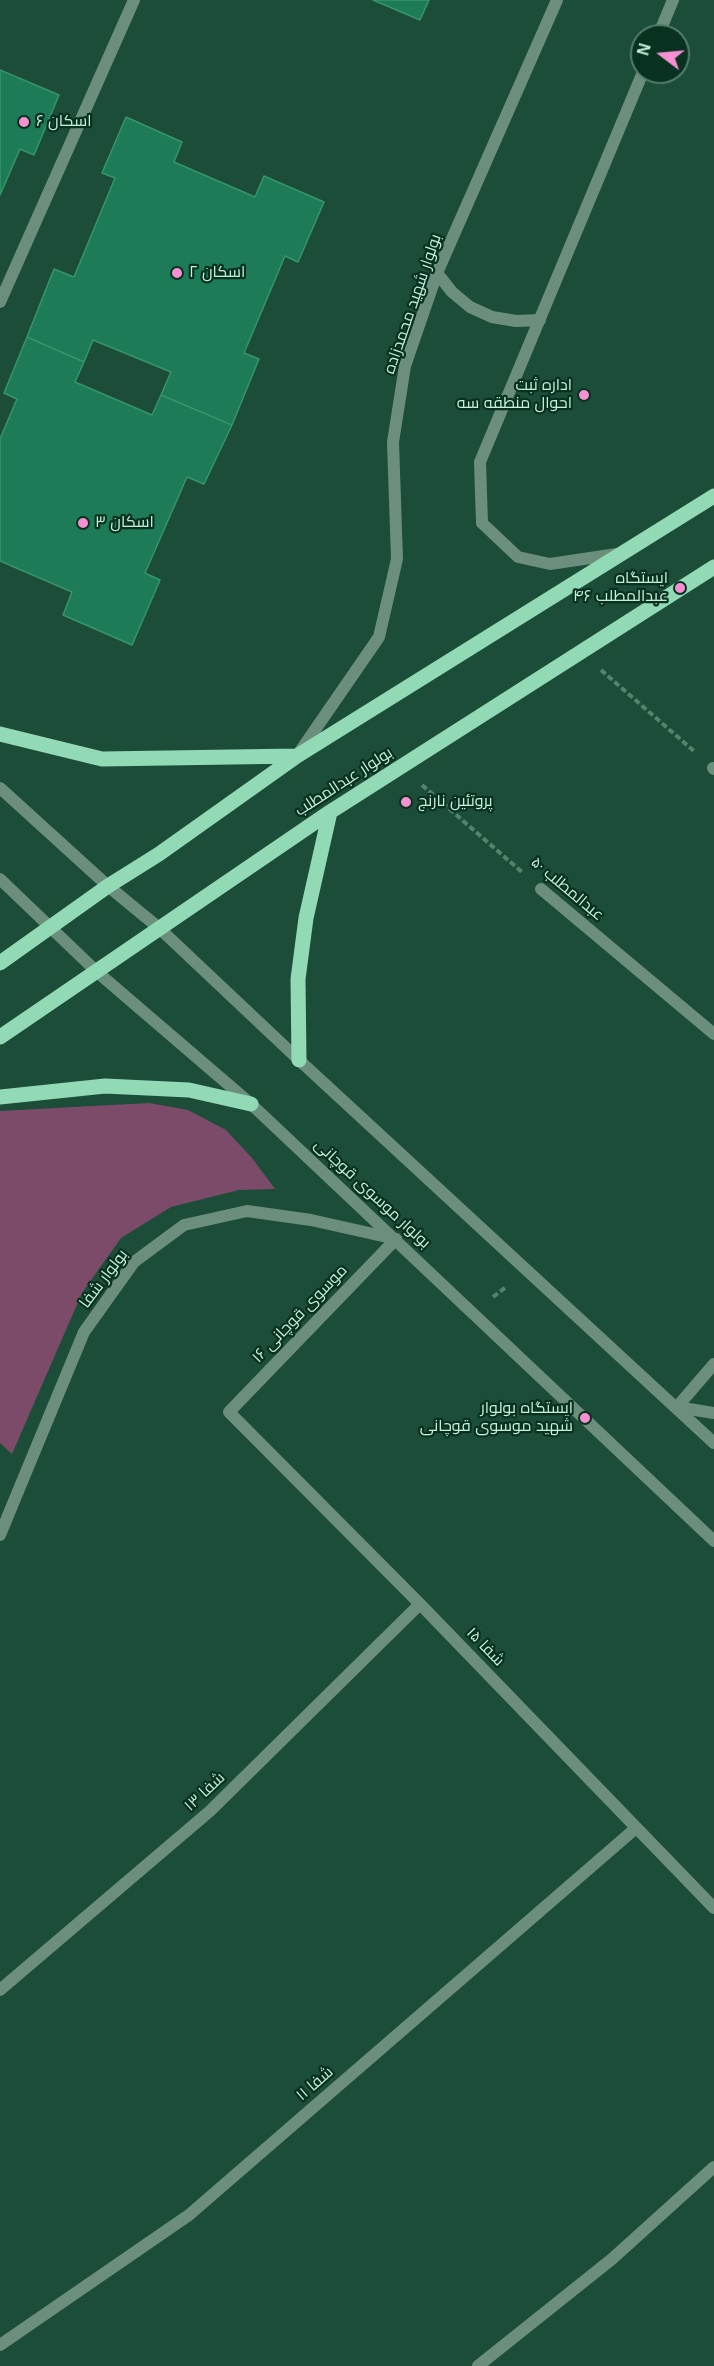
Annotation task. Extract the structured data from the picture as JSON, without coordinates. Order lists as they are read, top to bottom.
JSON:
{
  "streets": {
    "main road": ["بولوار عبدالمطلب"],
    "street": [
      "بولوار شهید محمدزاده",
      "عبدالمطلب ۵۰",
      "بولوار موسوی قوچانی",
      "بولوار شفا",
      "موسوی قوچانی ۱۶",
      "شفا ۱۵",
      "شفا ۱۳",
      "شفا ۱۱"
    ]
  },
  "crossings": [
    ["بولوار عبدالمطلب", "عبدالمطلب ۵۰"],
    ["بولوار عبدالمطلب", "بولوار موسوی قوچانی"],
    ["بولوار موسوی قوچانی", "بولوار شفا"],
    ["بولوار موسوی قوچانی", "موسوی قوچانی ۱۶"],
    ["بولوار شفا", "موسوی قوچانی ۱۶"],
    ["موسوی قوچانی ۱۶", "شفا ۱۵"],
    ["شفا ۱۵", "شفا ۱۳"],
    ["شفا ۱۵", "شفا ۱۱"]
  ],
  "places": [
    "اسکان ۶",
    "اسکان ۲",
    "اداره ثبت احوال منطقه سه",
    "اسکان ۳",
    "ایستگاه عبدالمطلب ۴۶",
    "پروتئین نارنج",
    "ایستگاه بولوار شهید موسوی قوچانی"
  ],
  "north": "left"
}
